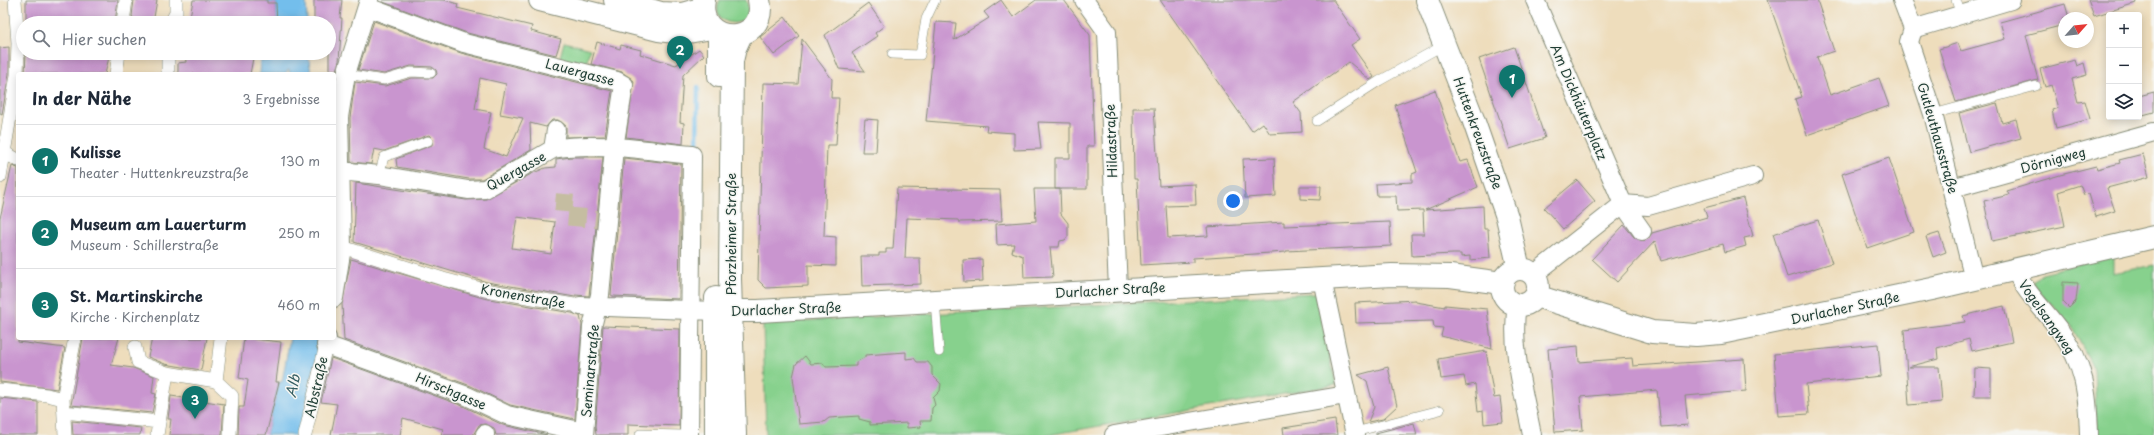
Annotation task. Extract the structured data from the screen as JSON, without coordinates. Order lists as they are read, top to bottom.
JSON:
{
  "streets": {
    "main road": ["Huttenkreuzstraße", "Pforzheimer Straße", "Durlacher Straße"],
    "street": [
      "Lauergasse",
      "Am Dickhäuterplatz",
      "Gutleuthausstraße",
      "Hildastraße",
      "Dörnigweg",
      "Quergasse",
      "Kronenstraße",
      "Vogelsangweg",
      "Seminarstraße",
      "Albstraße",
      "Hirschgasse"
    ]
  },
  "crossings": [
    ["Lauergasse", "Quergasse"],
    ["Lauergasse", "Kronenstraße"],
    ["Lauergasse", "Seminarstraße"],
    ["Huttenkreuzstraße", "Durlacher Straße"],
    ["Gutleuthausstraße", "Dörnigweg"],
    ["Gutleuthausstraße", "Durlacher Straße"],
    ["Hildastraße", "Durlacher Straße"],
    ["Quergasse", "Kronenstraße"],
    ["Pforzheimer Straße", "Durlacher Straße"],
    ["Pforzheimer Straße", "Kronenstraße"],
    ["Durlacher Straße", "Kronenstraße"],
    ["Durlacher Straße", "Vogelsangweg"],
    ["Kronenstraße", "Seminarstraße"],
    ["Seminarstraße", "Hirschgasse"],
    ["Albstraße", "Hirschgasse"]
  ],
  "water": ["Alb"],
  "north": "top right",
  "page": {
    "map_buttons": ["+", "−"],
    "search": "Hier suchen",
    "pins": ["2", "1", "3"],
    "heading": ["In der Nähe", "3 Ergebnisse"],
    "list": [
      {
        "mark": "1",
        "name": "Kulisse",
        "note": "Theater · Huttenkreuzstraße",
        "value": "130 m"
      },
      {
        "mark": "2",
        "name": "Museum am Lauerturm",
        "note": "Museum · Schillerstraße",
        "value": "250 m"
      },
      {
        "mark": "3",
        "name": "St. Martinskirche",
        "note": "Kirche · Kirchenplatz",
        "value": "460 m"
      }
    ]
  }
}
